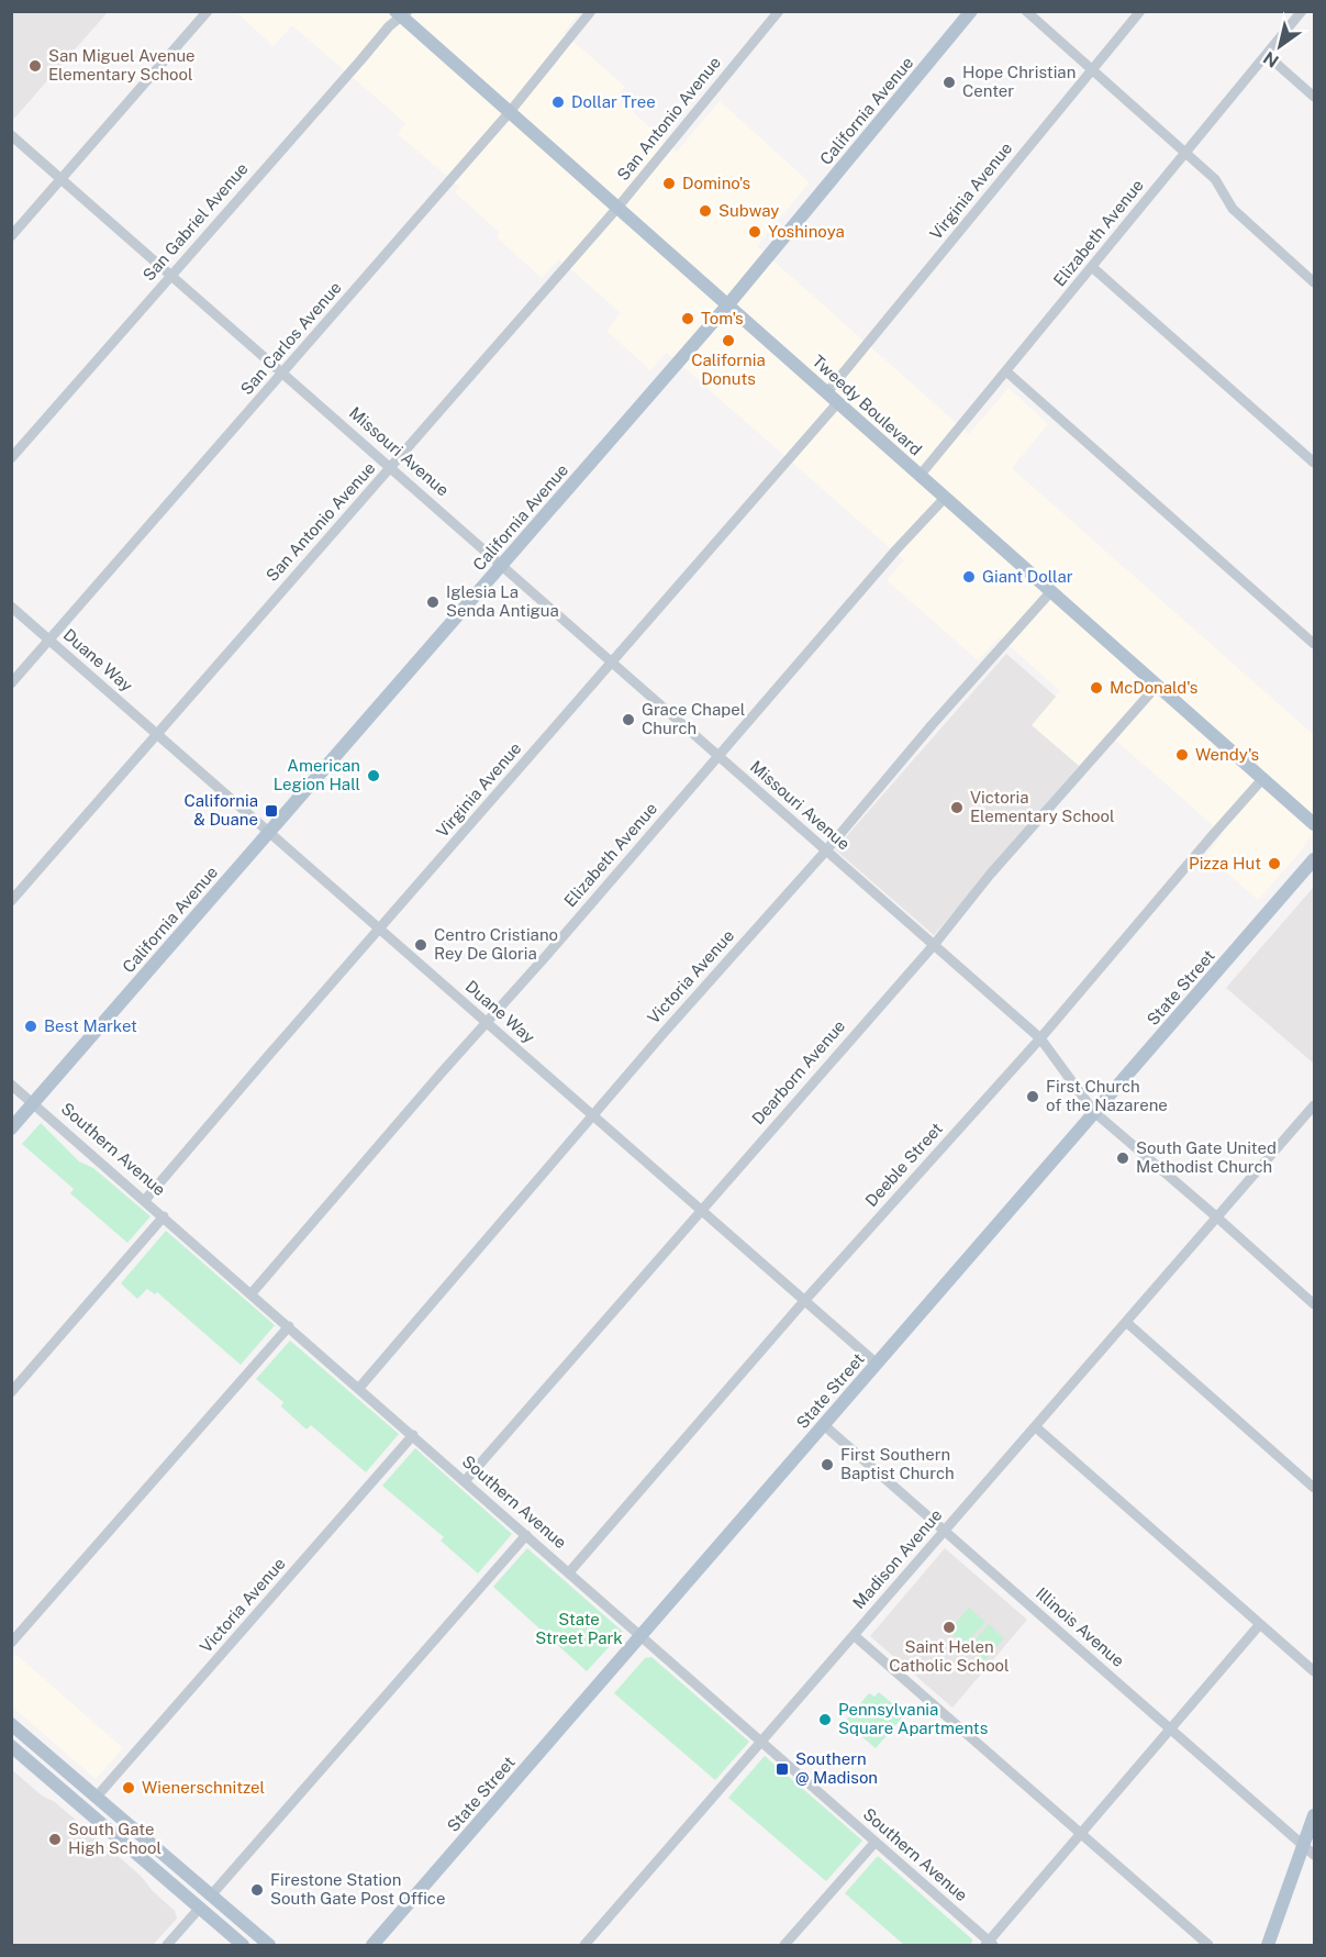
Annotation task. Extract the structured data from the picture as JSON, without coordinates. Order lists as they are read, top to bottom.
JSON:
{
  "streets": {
    "main road": ["California Avenue", "Tweedy Boulevard", "State Street"],
    "street": [
      "San Antonio Avenue",
      "Virginia Avenue",
      "San Gabriel Avenue",
      "Elizabeth Avenue",
      "San Carlos Avenue",
      "Missouri Avenue",
      "Duane Way",
      "Victoria Avenue",
      "Dearborn Avenue",
      "Southern Avenue",
      "Deeble Street",
      "Madison Avenue",
      "Illinois Avenue"
    ]
  },
  "crossings": [
    ["California Avenue", "Tweedy Boulevard"],
    ["California Avenue", "Missouri Avenue"],
    ["California Avenue", "Duane Way"],
    ["California Avenue", "Southern Avenue"],
    ["San Antonio Avenue", "Tweedy Boulevard"],
    ["San Antonio Avenue", "Missouri Avenue"],
    ["San Antonio Avenue", "Duane Way"],
    ["Virginia Avenue", "Tweedy Boulevard"],
    ["Virginia Avenue", "Missouri Avenue"],
    ["Virginia Avenue", "Duane Way"],
    ["Virginia Avenue", "Southern Avenue"],
    ["San Gabriel Avenue", "Tweedy Boulevard"],
    ["San Gabriel Avenue", "Missouri Avenue"],
    ["Elizabeth Avenue", "Tweedy Boulevard"],
    ["Elizabeth Avenue", "Missouri Avenue"],
    ["Elizabeth Avenue", "Duane Way"],
    ["Elizabeth Avenue", "Southern Avenue"],
    ["San Carlos Avenue", "Tweedy Boulevard"],
    ["San Carlos Avenue", "Missouri Avenue"],
    ["San Carlos Avenue", "Duane Way"],
    ["Tweedy Boulevard", "Victoria Avenue"],
    ["Tweedy Boulevard", "Dearborn Avenue"],
    ["Tweedy Boulevard", "Deeble Street"],
    ["Missouri Avenue", "Victoria Avenue"],
    ["Missouri Avenue", "State Street"],
    ["Missouri Avenue", "Dearborn Avenue"],
    ["Missouri Avenue", "Deeble Street"],
    ["Missouri Avenue", "Madison Avenue"],
    ["Duane Way", "Victoria Avenue"],
    ["Duane Way", "State Street"],
    ["Duane Way", "Dearborn Avenue"],
    ["Duane Way", "Deeble Street"],
    ["Victoria Avenue", "Southern Avenue"],
    ["State Street", "Southern Avenue"],
    ["State Street", "Illinois Avenue"],
    ["Dearborn Avenue", "Southern Avenue"],
    ["Southern Avenue", "Deeble Street"],
    ["Southern Avenue", "Madison Avenue"],
    ["Madison Avenue", "Illinois Avenue"]
  ],
  "parks": ["State Street Park"],
  "places": {
    "other": [
      "San Miguel Avenue Elementary School",
      "Hope Christian Center",
      "Dollar Tree",
      "Domino's",
      "Subway",
      "Yoshinoya",
      "Tom's",
      "California Donuts",
      "Giant Dollar",
      "Iglesia La Senda Antigua",
      "McDonald's",
      "Grace Chapel Church",
      "Wendy's",
      "American Legion Hall",
      "Victoria Elementary School",
      "Pizza Hut",
      "Centro Cristiano Rey De Gloria",
      "Best Market",
      "First Church of the Nazarene",
      "South Gate United Methodist Church",
      "First Southern Baptist Church",
      "Saint Helen Catholic School",
      "Pennsylvania Square Apartments",
      "Wienerschnitzel",
      "South Gate High School",
      "Firestone Station South Gate Post Office"
    ],
    "transit": ["California & Duane", "Southern @ Madison"]
  },
  "north": "bottom left"
}
